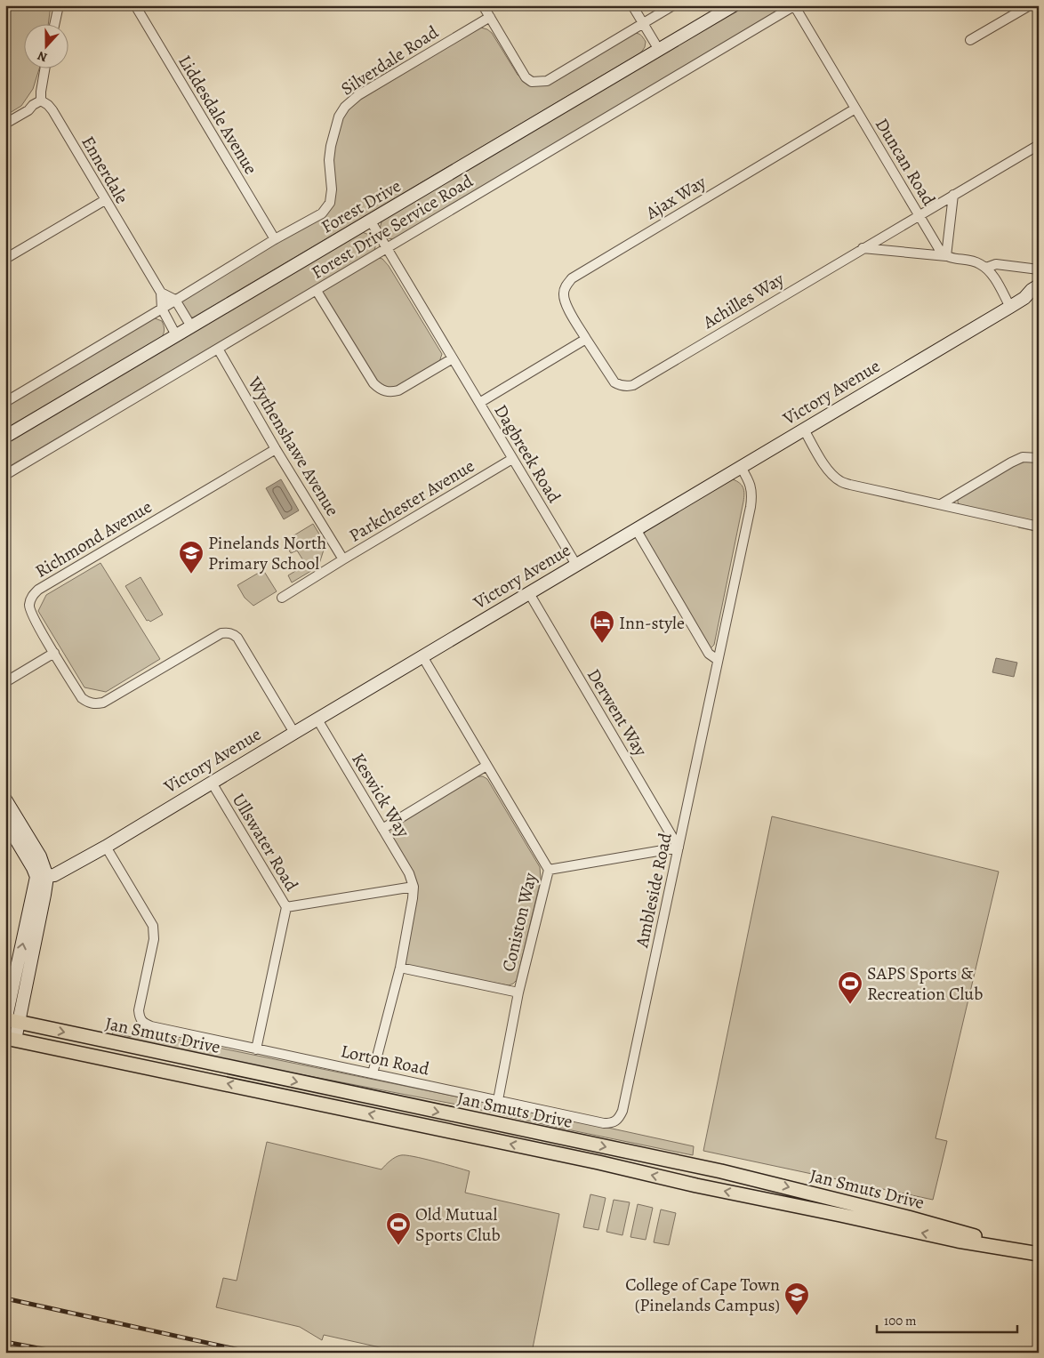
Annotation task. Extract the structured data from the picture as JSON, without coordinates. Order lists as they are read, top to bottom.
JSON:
{
  "streets": {
    "main road": ["Jan Smuts Drive"],
    "street": [
      "Silverdale Road",
      "Liddesdale Avenue",
      "Duncan Road",
      "Ennerdale",
      "Ajax Way",
      "Forest Drive",
      "Forest Drive Service Road",
      "Achilles Way",
      "Victory Avenue",
      "Wythenshawe Avenue",
      "Dagbreek Road",
      "Parkchester Avenue",
      "Richmond Avenue",
      "Derwent Way",
      "Keswick Way",
      "Ullswater Road",
      "Ambleside Road",
      "Coniston Way",
      "Lorton Road"
    ]
  },
  "crossings": [
    ["Silverdale Road", "Liddesdale Avenue"],
    ["Duncan Road", "Ajax Way"],
    ["Duncan Road", "Forest Drive Service Road"],
    ["Duncan Road", "Achilles Way"],
    ["Ennerdale", "Forest Drive"],
    ["Ajax Way", "Achilles Way"],
    ["Forest Drive", "Dagbreek Road"],
    ["Forest Drive Service Road", "Wythenshawe Avenue"],
    ["Forest Drive Service Road", "Dagbreek Road"],
    ["Victory Avenue", "Dagbreek Road"],
    ["Victory Avenue", "Derwent Way"],
    ["Victory Avenue", "Keswick Way"],
    ["Victory Avenue", "Ullswater Road"],
    ["Victory Avenue", "Ambleside Road"],
    ["Victory Avenue", "Coniston Way"],
    ["Victory Avenue", "Lorton Road"],
    ["Wythenshawe Avenue", "Parkchester Avenue"],
    ["Wythenshawe Avenue", "Richmond Avenue"],
    ["Dagbreek Road", "Parkchester Avenue"],
    ["Derwent Way", "Ambleside Road"],
    ["Ullswater Road", "Lorton Road"],
    ["Ambleside Road", "Lorton Road"],
    ["Coniston Way", "Lorton Road"]
  ],
  "places": {
    "school or university": ["Pinelands North Primary School", "College of Cape Town (Pinelands Campus)"],
    "hotel": ["Inn-style"],
    "sports": ["SAPS Sports & Recreation Club", "Old Mutual Sports Club"]
  },
  "scale_bar": "100 m",
  "north": "bottom"
}
